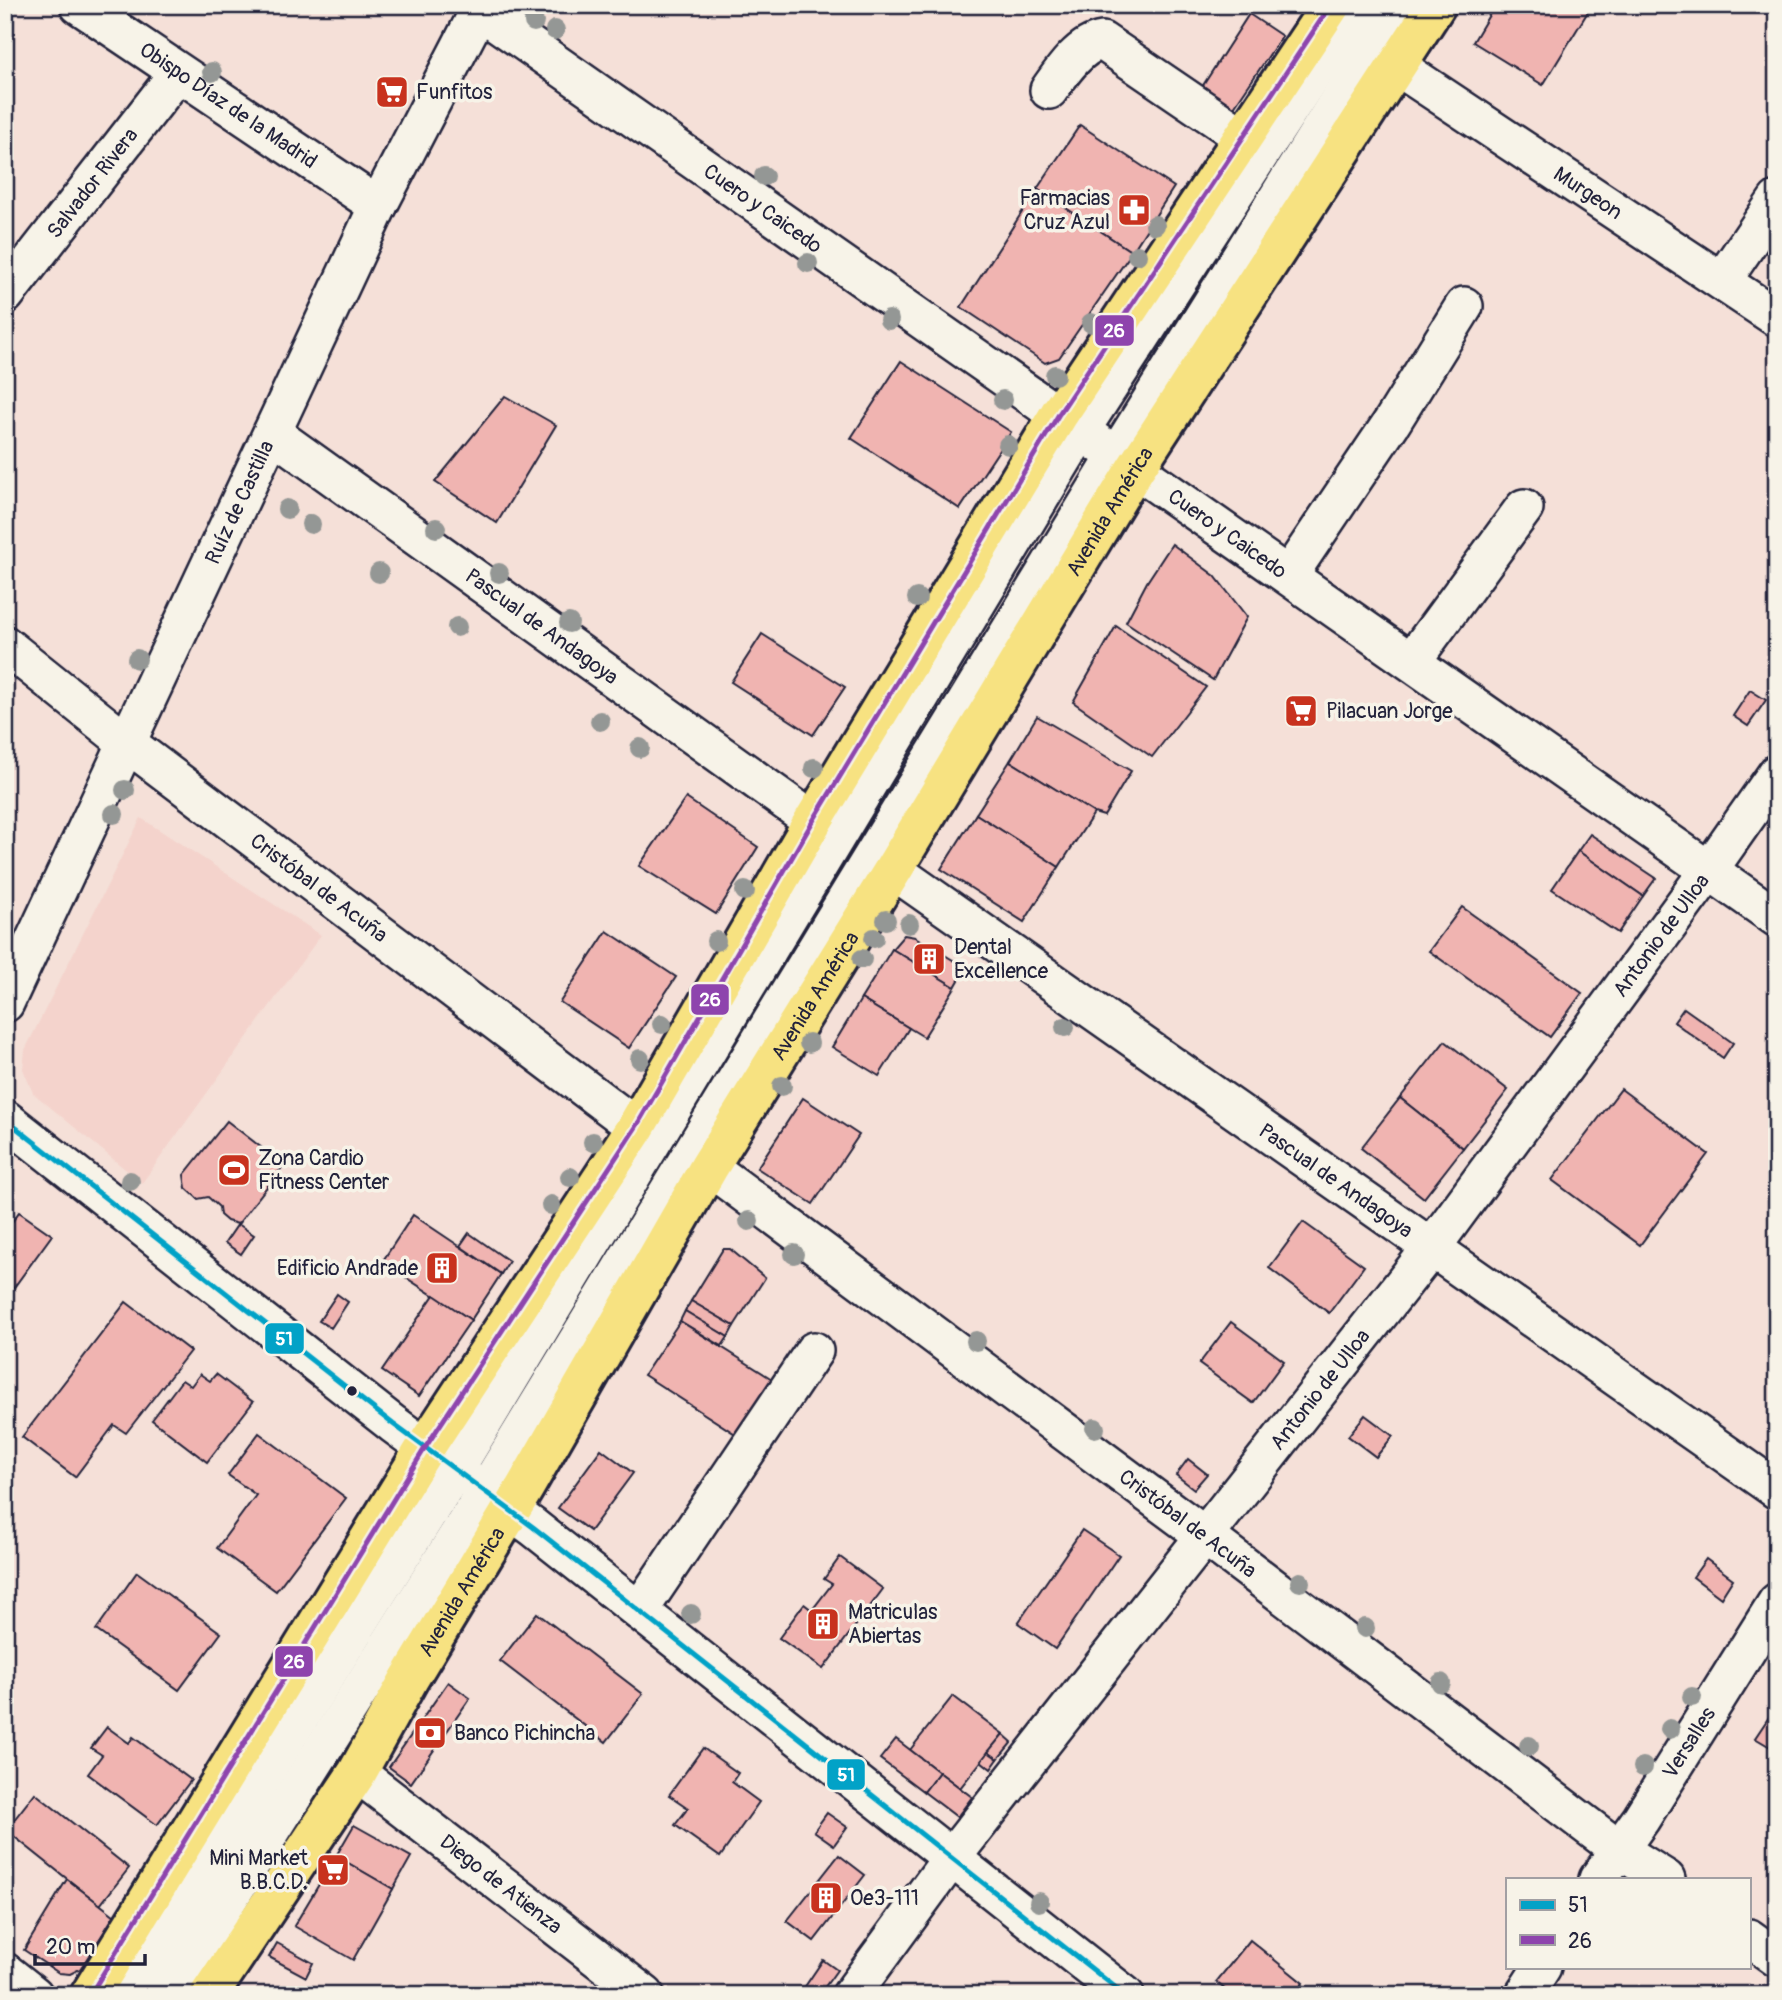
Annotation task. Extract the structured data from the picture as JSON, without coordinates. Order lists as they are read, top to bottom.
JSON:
{
  "streets": {
    "main road": ["Avenida América"],
    "street": [
      "Obispo Díaz de la Madrid",
      "Salvador Rivera",
      "Murgeon",
      "Cuero y Caicedo",
      "Ruíz de Castilla",
      "Pascual de Andagoya",
      "Cristóbal de Acuña",
      "Antonio de Ulloa",
      "Versalles",
      "Diego de Atienza"
    ]
  },
  "crossings": [
    ["Obispo Díaz de la Madrid", "Salvador Rivera"],
    ["Obispo Díaz de la Madrid", "Ruíz de Castilla"],
    ["Murgeon", "Avenida América"],
    ["Cuero y Caicedo", "Ruíz de Castilla"],
    ["Cuero y Caicedo", "Avenida América"],
    ["Cuero y Caicedo", "Antonio de Ulloa"],
    ["Ruíz de Castilla", "Pascual de Andagoya"],
    ["Ruíz de Castilla", "Cristóbal de Acuña"],
    ["Avenida América", "Pascual de Andagoya"],
    ["Avenida América", "Cristóbal de Acuña"],
    ["Avenida América", "Diego de Atienza"],
    ["Pascual de Andagoya", "Antonio de Ulloa"],
    ["Cristóbal de Acuña", "Antonio de Ulloa"],
    ["Cristóbal de Acuña", "Versalles"]
  ],
  "places": {
    "supermarket": ["Funfitos", "Pilacuan Jorge", "Mini Market B.B.C.D."],
    "pharmacy": ["Farmacias Cruz Azul"],
    "building": [
      "Dental Excellence",
      "Edificio Andrade",
      "Matriculas Abiertas",
      "Oe3-111"
    ],
    "sports": ["Zona Cardio Fitness Center"],
    "bank": ["Banco Pichincha"]
  },
  "lines": ["transit line 26", "transit line 51"],
  "legend": ["51", "26"],
  "scale_bar": "20 m"
}
